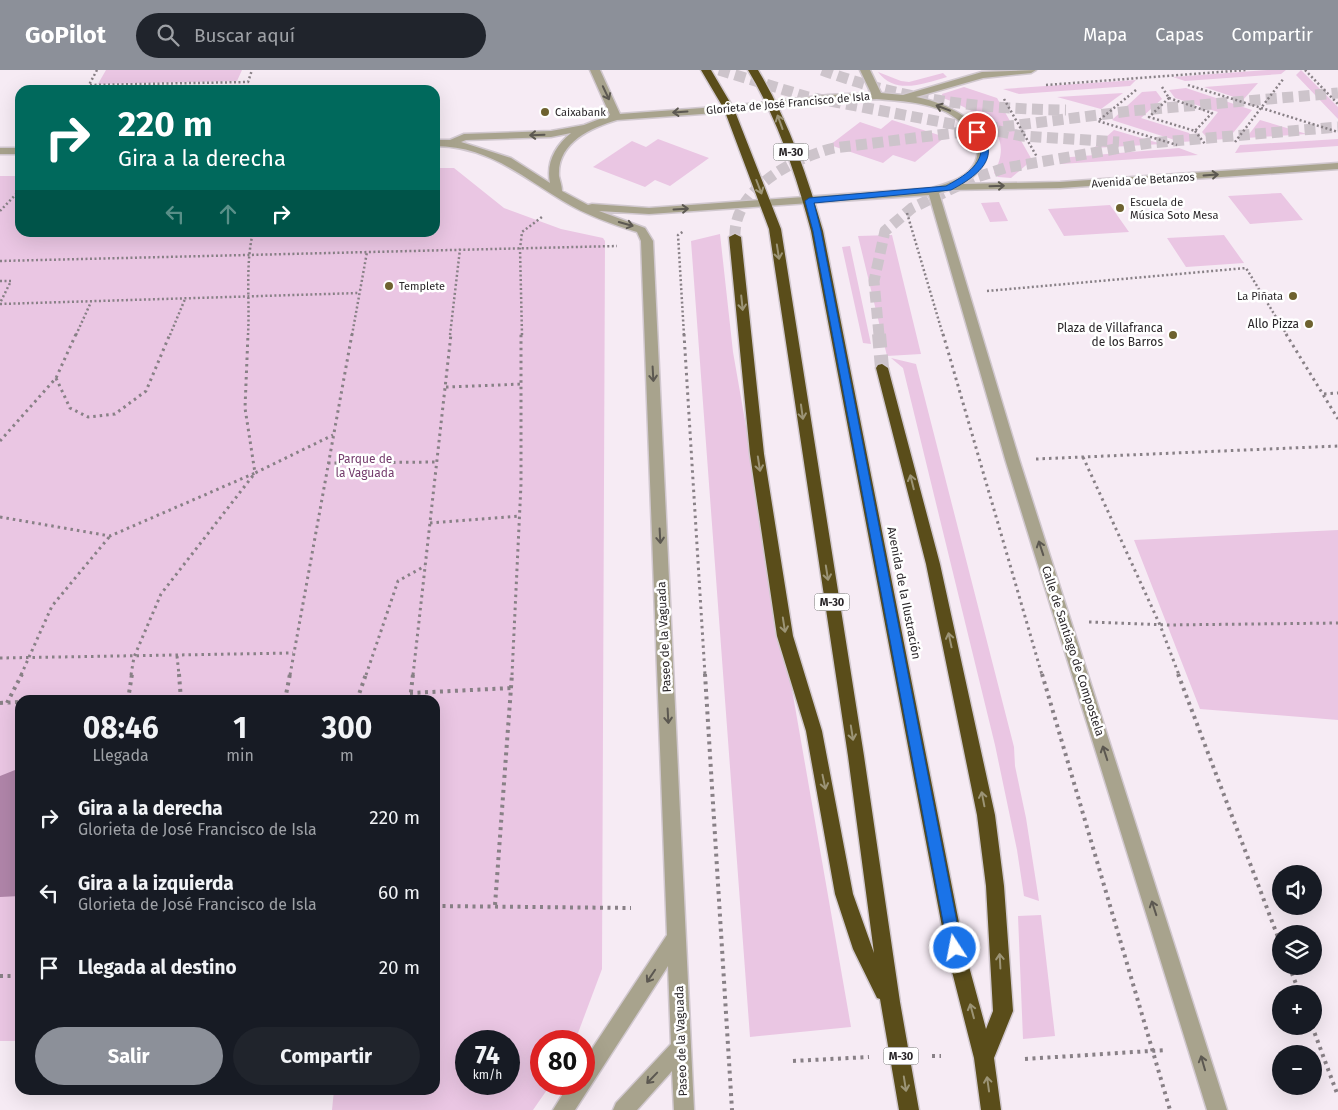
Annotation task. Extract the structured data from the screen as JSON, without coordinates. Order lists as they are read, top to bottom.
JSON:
{
  "streets": {
    "highway": ["M-30", "Avenida de la Ilustración"],
    "street": [
      "Glorieta de José Francisco de Isla",
      "Avenida de Betanzos",
      "Paseo de la Vaguada",
      "Calle de Santiago de Compostela"
    ]
  },
  "crossings": [
    ["Glorieta de José Francisco de Isla", "M-30"],
    ["Glorieta de José Francisco de Isla", "Avenida de Betanzos"],
    ["Glorieta de José Francisco de Isla", "Avenida de la Ilustración"],
    ["Glorieta de José Francisco de Isla", "Paseo de la Vaguada"],
    ["Glorieta de José Francisco de Isla", "Calle de Santiago de Compostela"],
    ["Avenida de Betanzos", "Calle de Santiago de Compostela"]
  ],
  "one_way": ["Avenida de Betanzos", "Paseo de la Vaguada", "Calle de Santiago de Compostela"],
  "parks": ["Parque de la Vaguada"],
  "places": [
    "Caixabank",
    "Escuela de Música Soto Mesa",
    "Templete",
    "La Piñata",
    "Allo Pizza",
    "Plaza de Villafranca de los Barros"
  ],
  "page": {
    "header": "GoPilot",
    "search": "Buscar aquí",
    "nav": ["Mapa", "Capas", "Compartir"],
    "turn": ["220 m", "Gira a la derecha"],
    "eta": [
      "08:46",
      "Llegada",
      "1",
      "min",
      "300",
      "m"
    ],
    "list": [
      {
        "name": "Gira a la derecha",
        "note": "Glorieta de José Francisco de Isla",
        "value": "220 m"
      },
      {
        "name": "Gira a la izquierda",
        "note": "Glorieta de José Francisco de Isla",
        "value": "60 m"
      },
      {
        "name": "Llegada al destino",
        "value": "20 m"
      }
    ],
    "map_buttons": ["+", "−"],
    "buttons": ["Salir", "Compartir"],
    "speed": "74 km/h",
    "limit": "80"
  }
}
